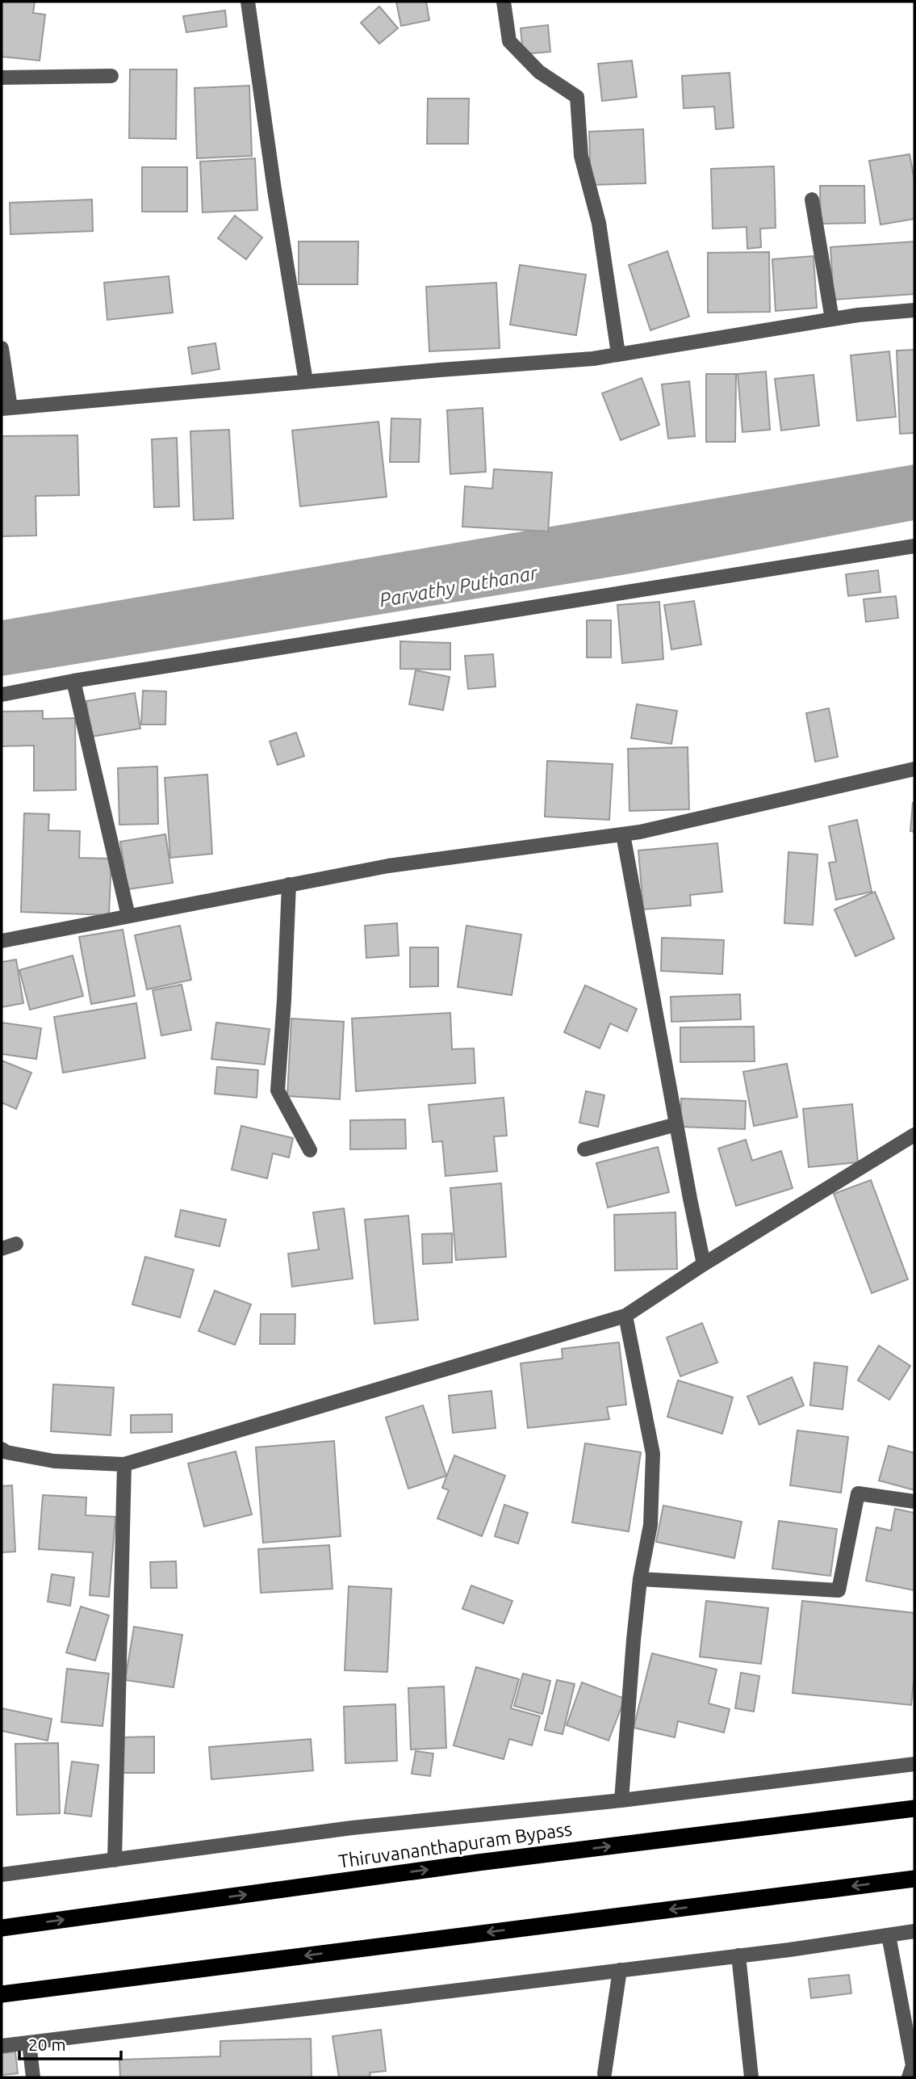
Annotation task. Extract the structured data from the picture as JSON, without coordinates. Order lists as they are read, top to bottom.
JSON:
{
  "streets": {
    "highway": ["Thiruvananthapuram Bypass"]
  },
  "water": ["Parvathy Puthanar"],
  "scale_bar": "20 m"
}
